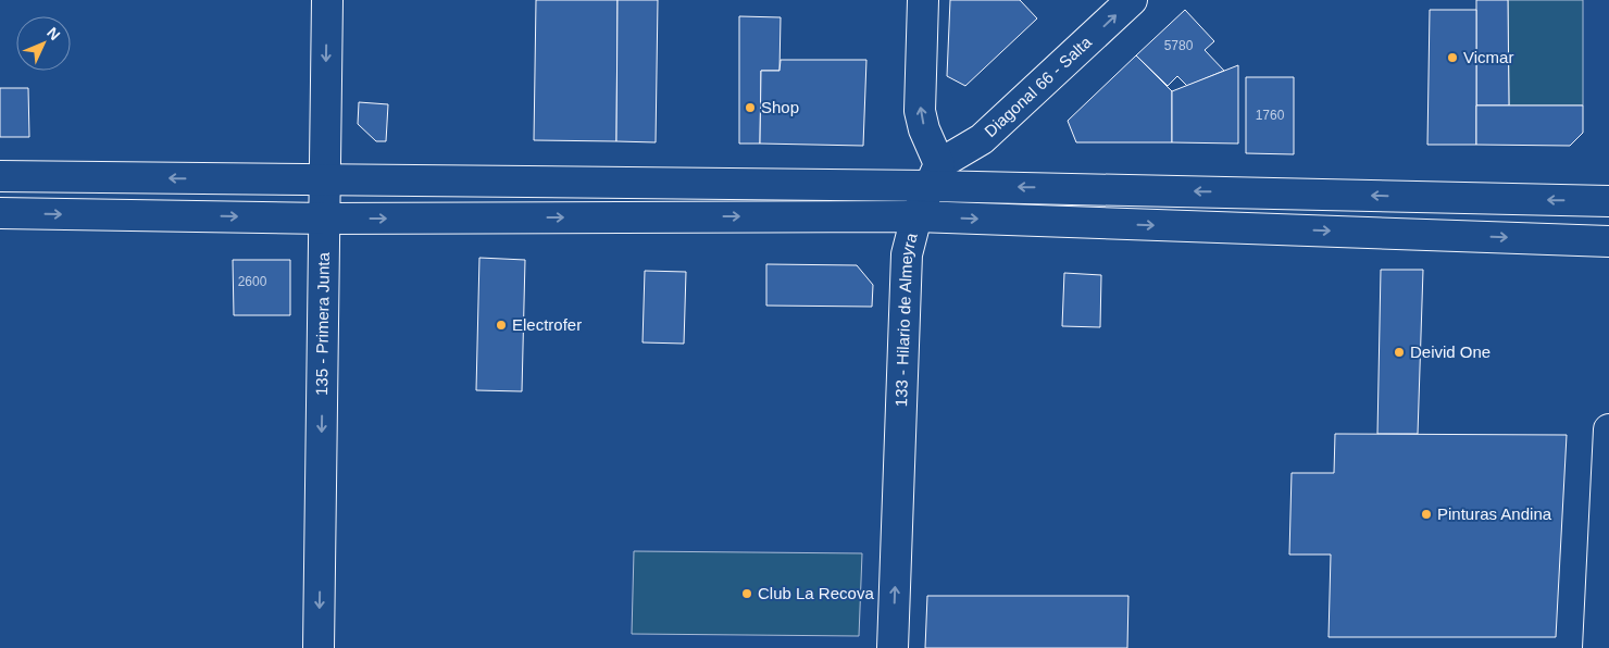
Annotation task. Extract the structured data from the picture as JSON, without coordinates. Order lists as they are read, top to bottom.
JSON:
{
  "streets": {
    "main road": ["Diagonal 66 - Salta", "133 - Hilario de Almeyra", "135 - Primera Junta"]
  },
  "crossings": [
    ["Diagonal 66 - Salta", "133 - Hilario de Almeyra"]
  ],
  "one_way": ["Diagonal 66 - Salta", "133 - Hilario de Almeyra", "135 - Primera Junta"],
  "places": [
    "Vicmar",
    "Shop",
    "Electrofer",
    "Deivid One",
    "Pinturas Andina",
    "Club La Recova"
  ],
  "house_numbers": ["5780", "1760", "2600"],
  "north": "top right"
}
